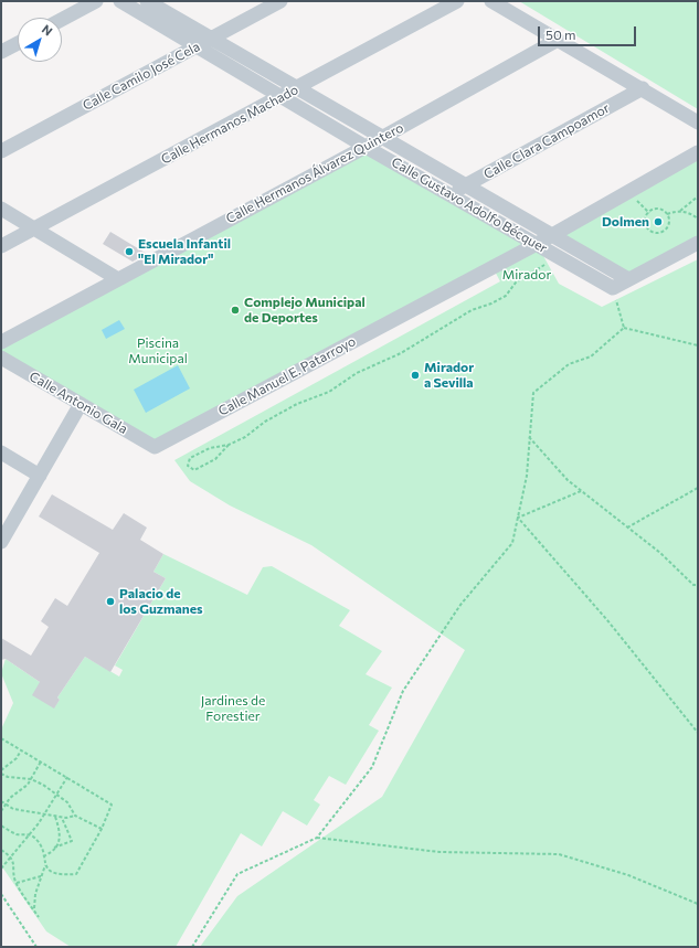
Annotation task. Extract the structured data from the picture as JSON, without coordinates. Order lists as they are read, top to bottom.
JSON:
{
  "streets": {
    "street": [
      "Calle Camilo José Cela",
      "Calle Hermanos Machado",
      "Calle Clara Campoamor",
      "Calle Hermanos Álvarez Quintero",
      "Calle Gustavo Adolfo Bécquer",
      "Calle Manuel E. Patarroyo",
      "Calle Antonio Gala"
    ]
  },
  "crossings": [
    ["Calle Camilo José Cela", "Calle Gustavo Adolfo Bécquer"],
    ["Calle Hermanos Machado", "Calle Gustavo Adolfo Bécquer"],
    ["Calle Clara Campoamor", "Calle Gustavo Adolfo Bécquer"],
    ["Calle Hermanos Álvarez Quintero", "Calle Gustavo Adolfo Bécquer"],
    ["Calle Gustavo Adolfo Bécquer", "Calle Manuel E. Patarroyo"],
    ["Calle Manuel E. Patarroyo", "Calle Antonio Gala"]
  ],
  "parks": ["Mirador", "Piscina Municipal", "Jardines de Forestier"],
  "places": [
    "Dolmen",
    "Escuela Infantil \"El Mirador\"",
    "Complejo Municipal de Deportes",
    "Mirador a Sevilla",
    "Palacio de los Guzmanes"
  ],
  "scale_bar": "50 m",
  "north": "top right"
}
